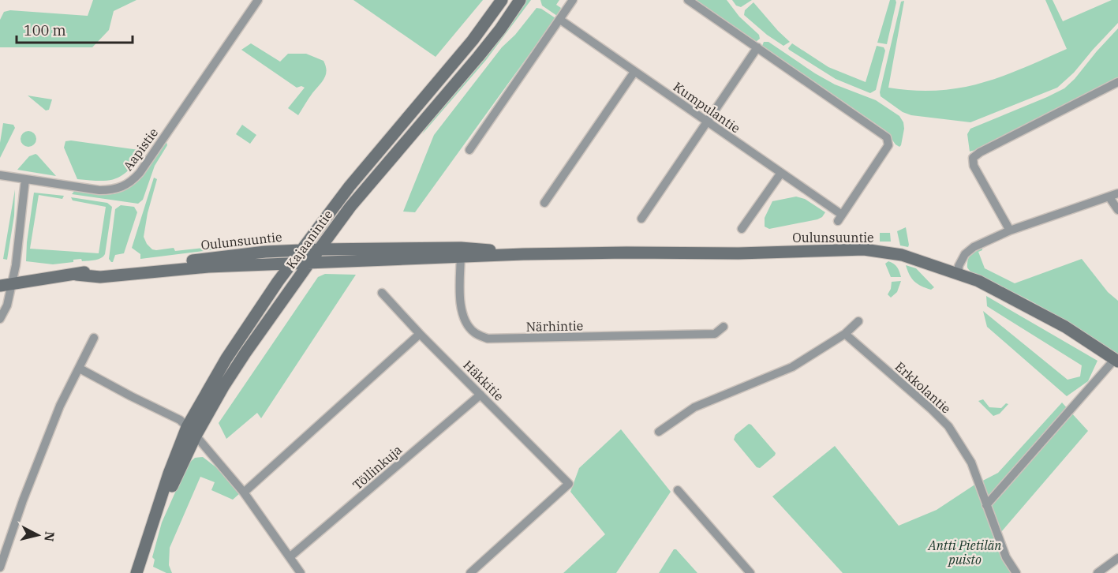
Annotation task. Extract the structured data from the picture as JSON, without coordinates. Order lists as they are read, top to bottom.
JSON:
{
  "streets": {
    "main road": ["Oulunsuuntie", "Kajaanintie"],
    "street": [
      "Kumpulantie",
      "Aapistie",
      "Närhintie",
      "Häkkitie",
      "Erkkolantie",
      "Töllinkuja"
    ]
  },
  "crossings": [
    ["Oulunsuuntie", "Kajaanintie"],
    ["Oulunsuuntie", "Närhintie"],
    ["Häkkitie", "Töllinkuja"]
  ],
  "parks": ["Antti Pietilän puisto"],
  "scale_bar": "100 m",
  "north": "right"
}
